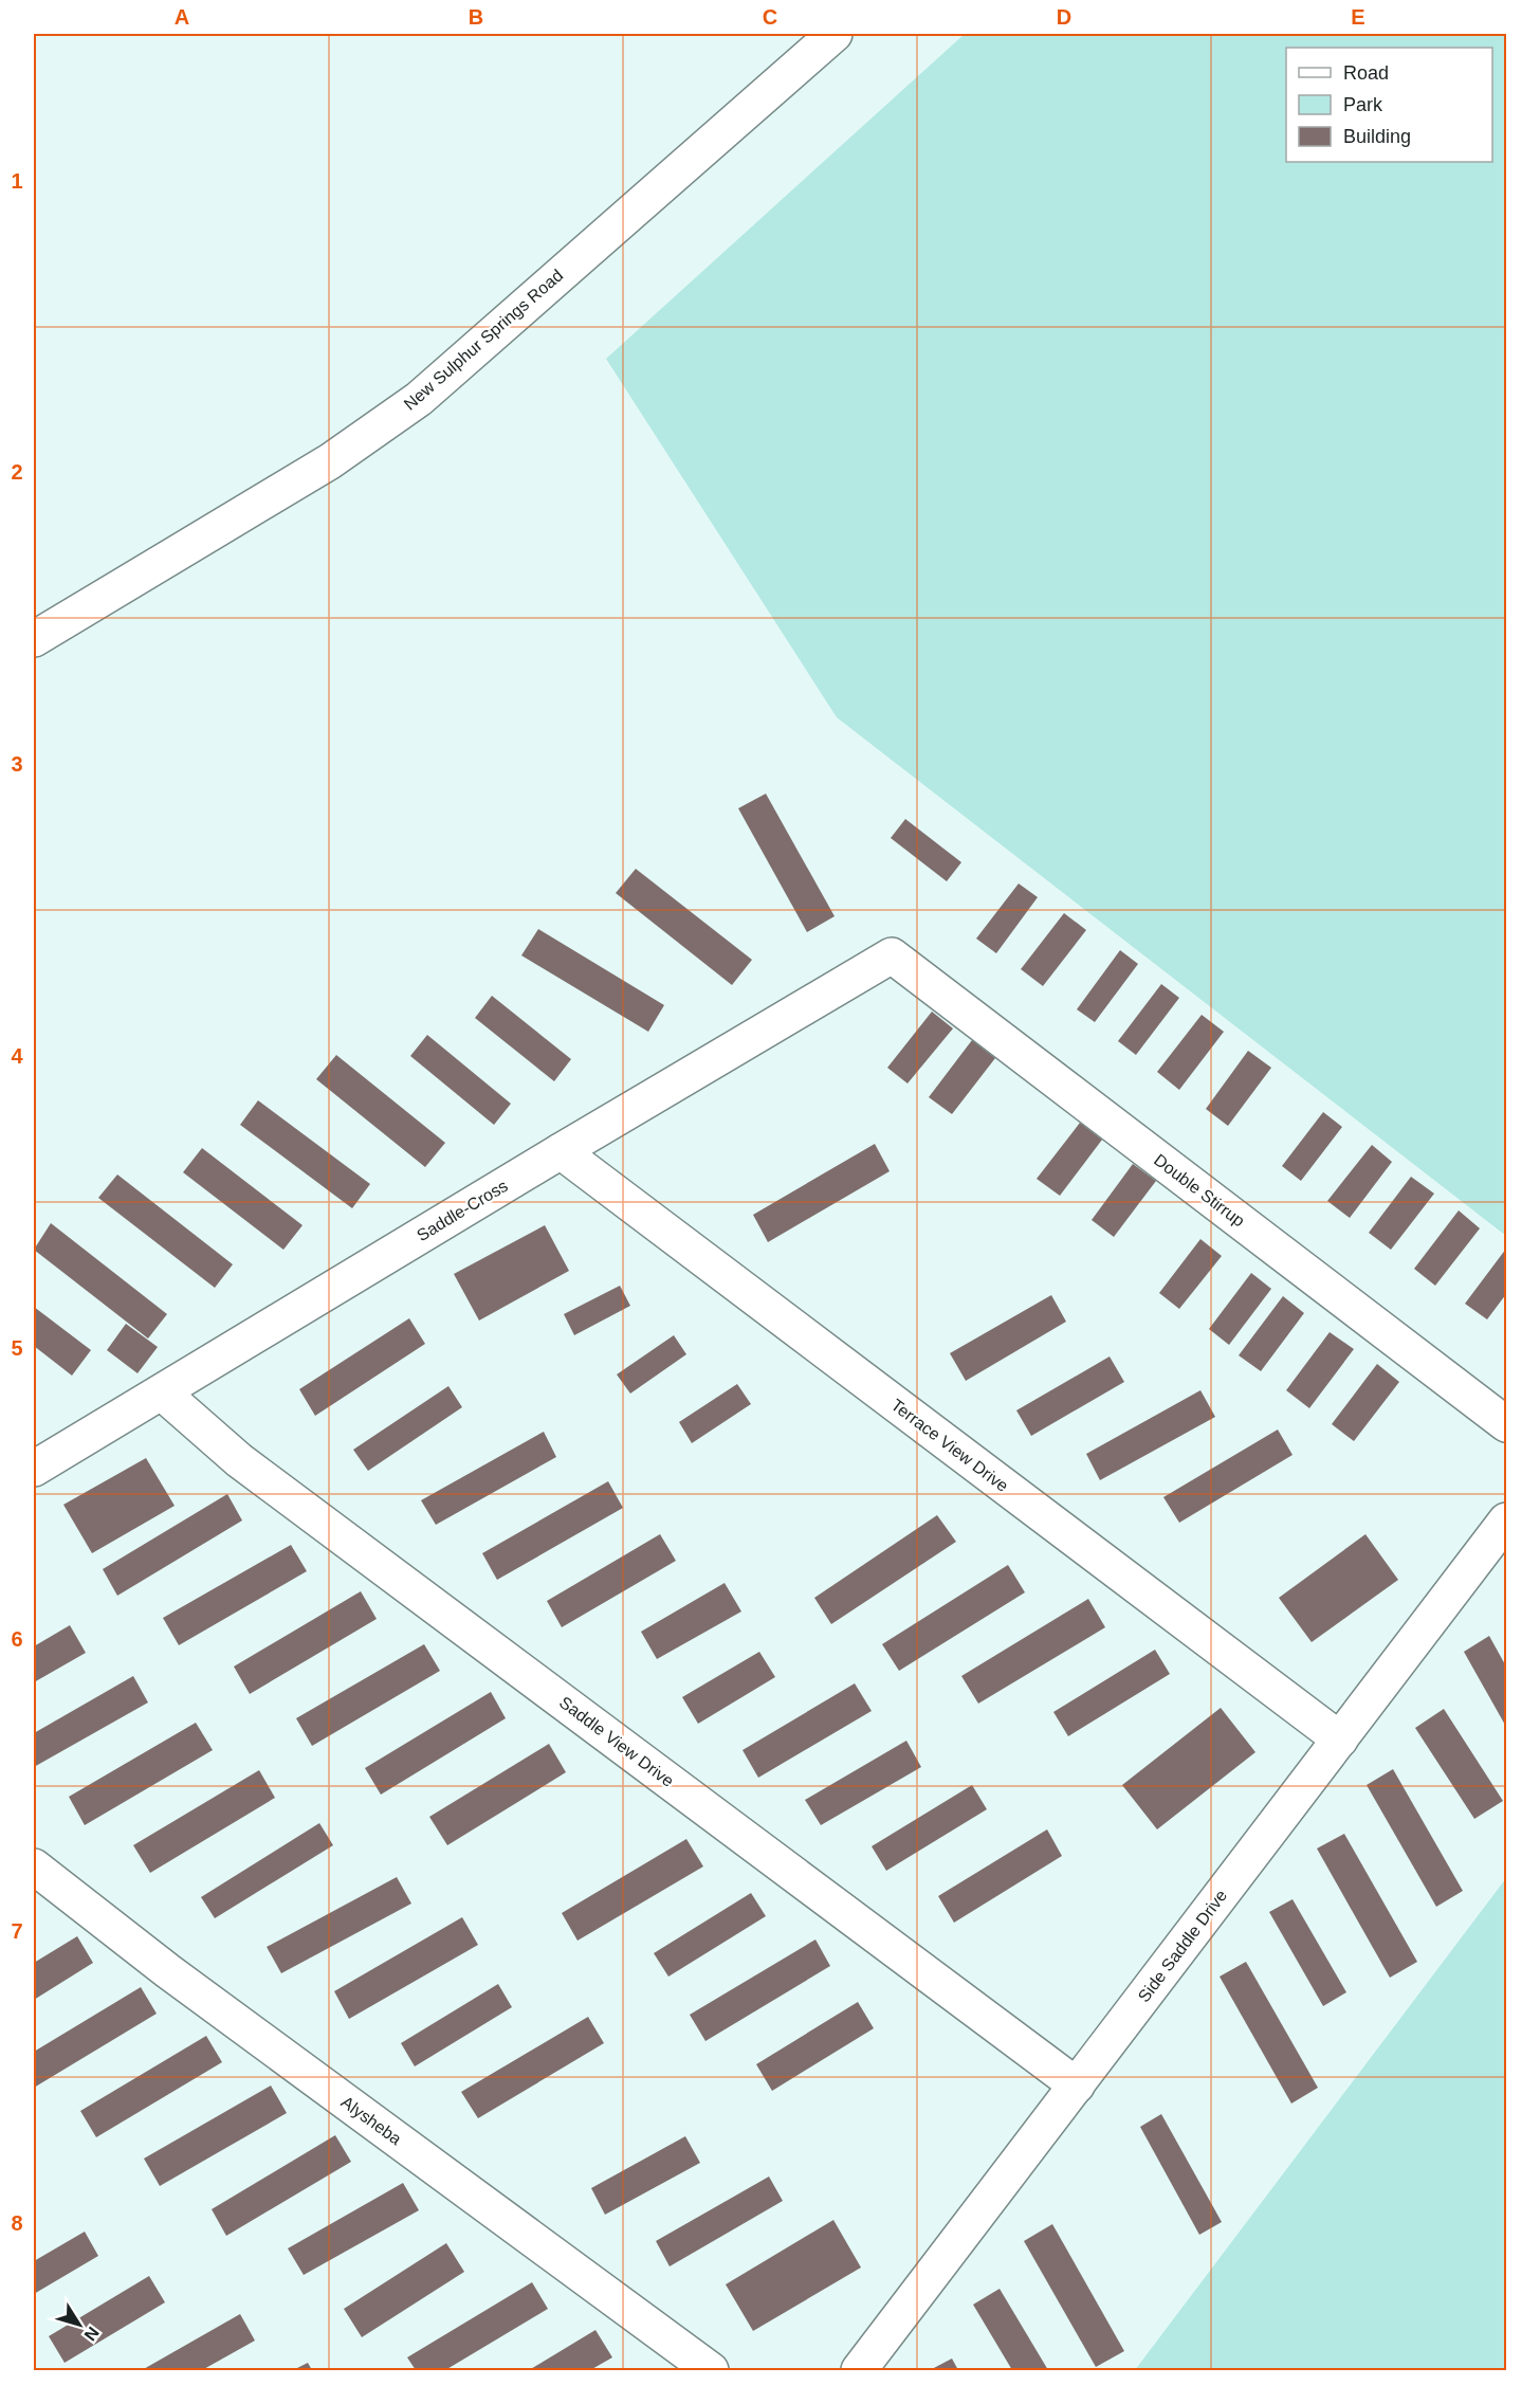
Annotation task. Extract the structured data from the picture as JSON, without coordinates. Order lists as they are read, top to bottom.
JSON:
{
  "streets": {
    "street": [
      "New Sulphur Springs Road",
      "Double Stirrup",
      "Saddle-Cross",
      "Terrace View Drive",
      "Saddle View Drive",
      "Side Saddle Drive",
      "Alysheba"
    ]
  },
  "crossings": [
    ["Double Stirrup", "Saddle-Cross"],
    ["Saddle-Cross", "Terrace View Drive"],
    ["Saddle-Cross", "Saddle View Drive"],
    ["Terrace View Drive", "Side Saddle Drive"],
    ["Saddle View Drive", "Side Saddle Drive"]
  ],
  "legend": ["Road", "Park", "Building"],
  "north": "bottom right",
  "grid": {
    "columns": [
      "A",
      "B",
      "C",
      "D",
      "E"
    ],
    "rows": [
      "1",
      "2",
      "3",
      "4",
      "5",
      "6",
      "7",
      "8"
    ]
  }
}
